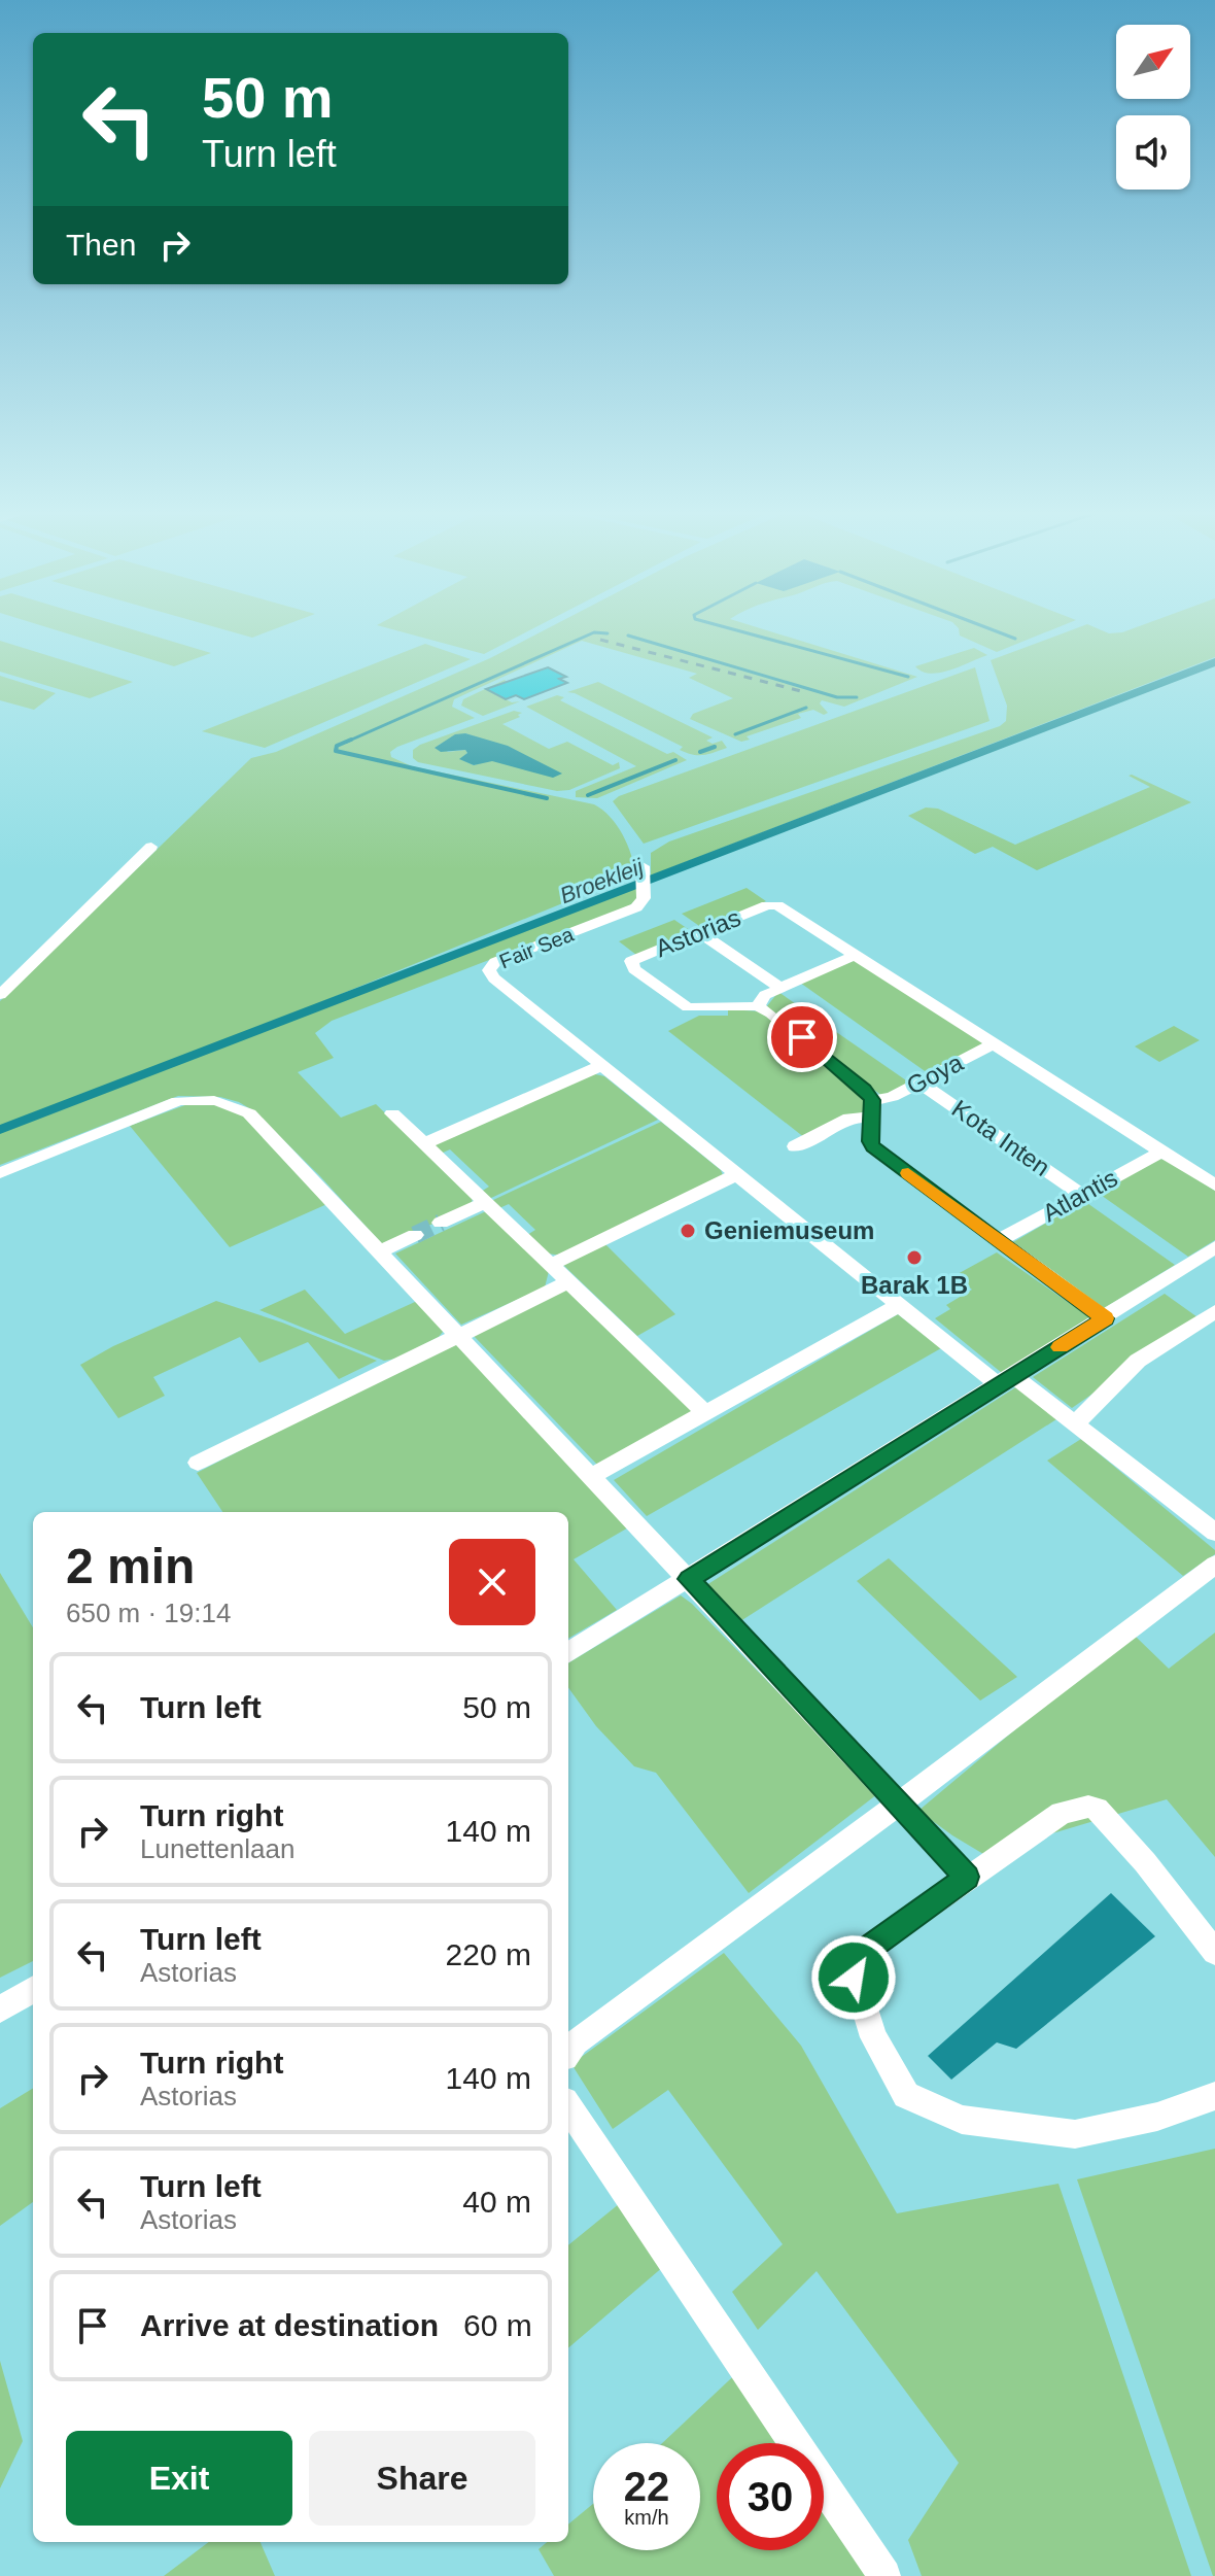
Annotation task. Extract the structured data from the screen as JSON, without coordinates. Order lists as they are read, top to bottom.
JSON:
{
  "streets": {
    "street": [
      "Astorias",
      "Fair Sea",
      "Goya",
      "Kota Inten",
      "Atlantis"
    ]
  },
  "crossings": [
    ["Astorias", "Goya"],
    ["Astorias", "Atlantis"],
    ["Goya", "Kota Inten"],
    ["Kota Inten", "Atlantis"]
  ],
  "water": ["Broekleij"],
  "places": ["Geniemuseum", "Barak 1B"],
  "north": "top right",
  "page": {
    "turn": ["50 m", "Turn left"],
    "then": "Then",
    "heading": ["2 min", "650 m · 19:14"],
    "list": [
      {
        "name": "Turn left",
        "value": "50 m"
      },
      {
        "name": "Turn right",
        "note": "Lunettenlaan",
        "value": "140 m"
      },
      {
        "name": "Turn left",
        "note": "Astorias",
        "value": "220 m"
      },
      {
        "name": "Turn right",
        "note": "Astorias",
        "value": "140 m"
      },
      {
        "name": "Turn left",
        "note": "Astorias",
        "value": "40 m"
      },
      {
        "name": "Arrive at destination",
        "value": "60 m"
      }
    ],
    "buttons": ["Exit", "Share"],
    "speed": "22 km/h",
    "limit": "30"
  }
}
